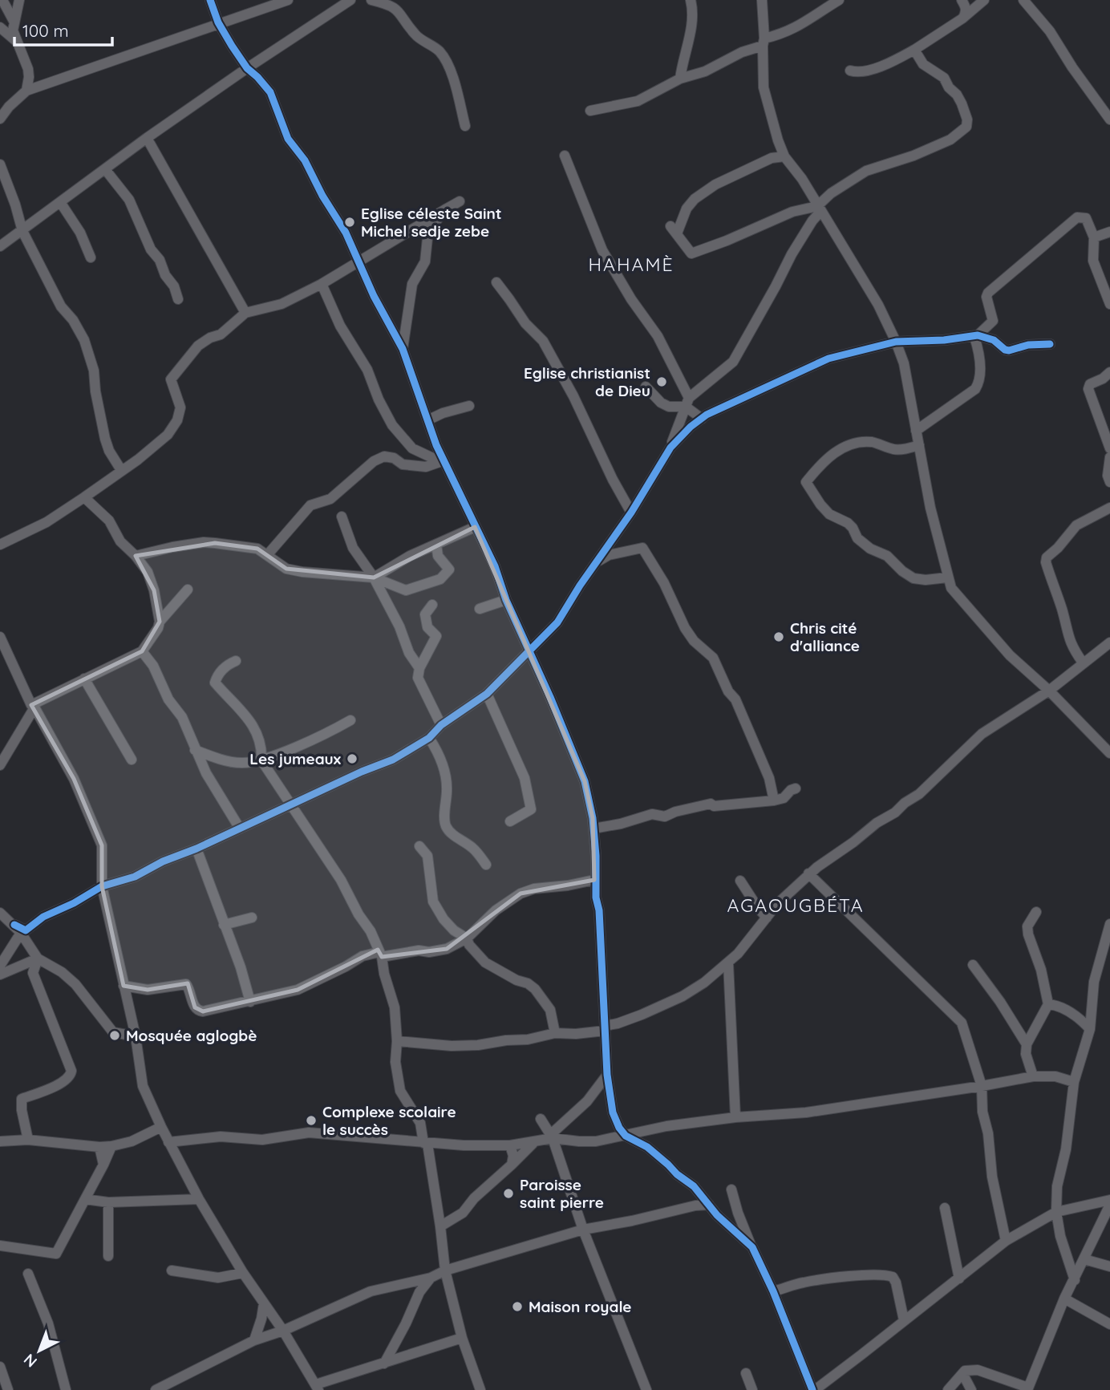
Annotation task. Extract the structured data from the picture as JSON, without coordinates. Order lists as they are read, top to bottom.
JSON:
{
  "districts": ["HAHAMÈ", "AGAOUGBÉTA"],
  "places": [
    "Eglise céleste Saint Michel sedje zebe",
    "Eglise christianist de Dieu",
    "Chris cité d'alliance",
    "Les jumeaux",
    "Mosquée aglogbè",
    "Complexe scolaire le succès",
    "Paroisse saint pierre",
    "Maison royale"
  ],
  "scale_bar": "100 m",
  "north": "bottom left"
}
